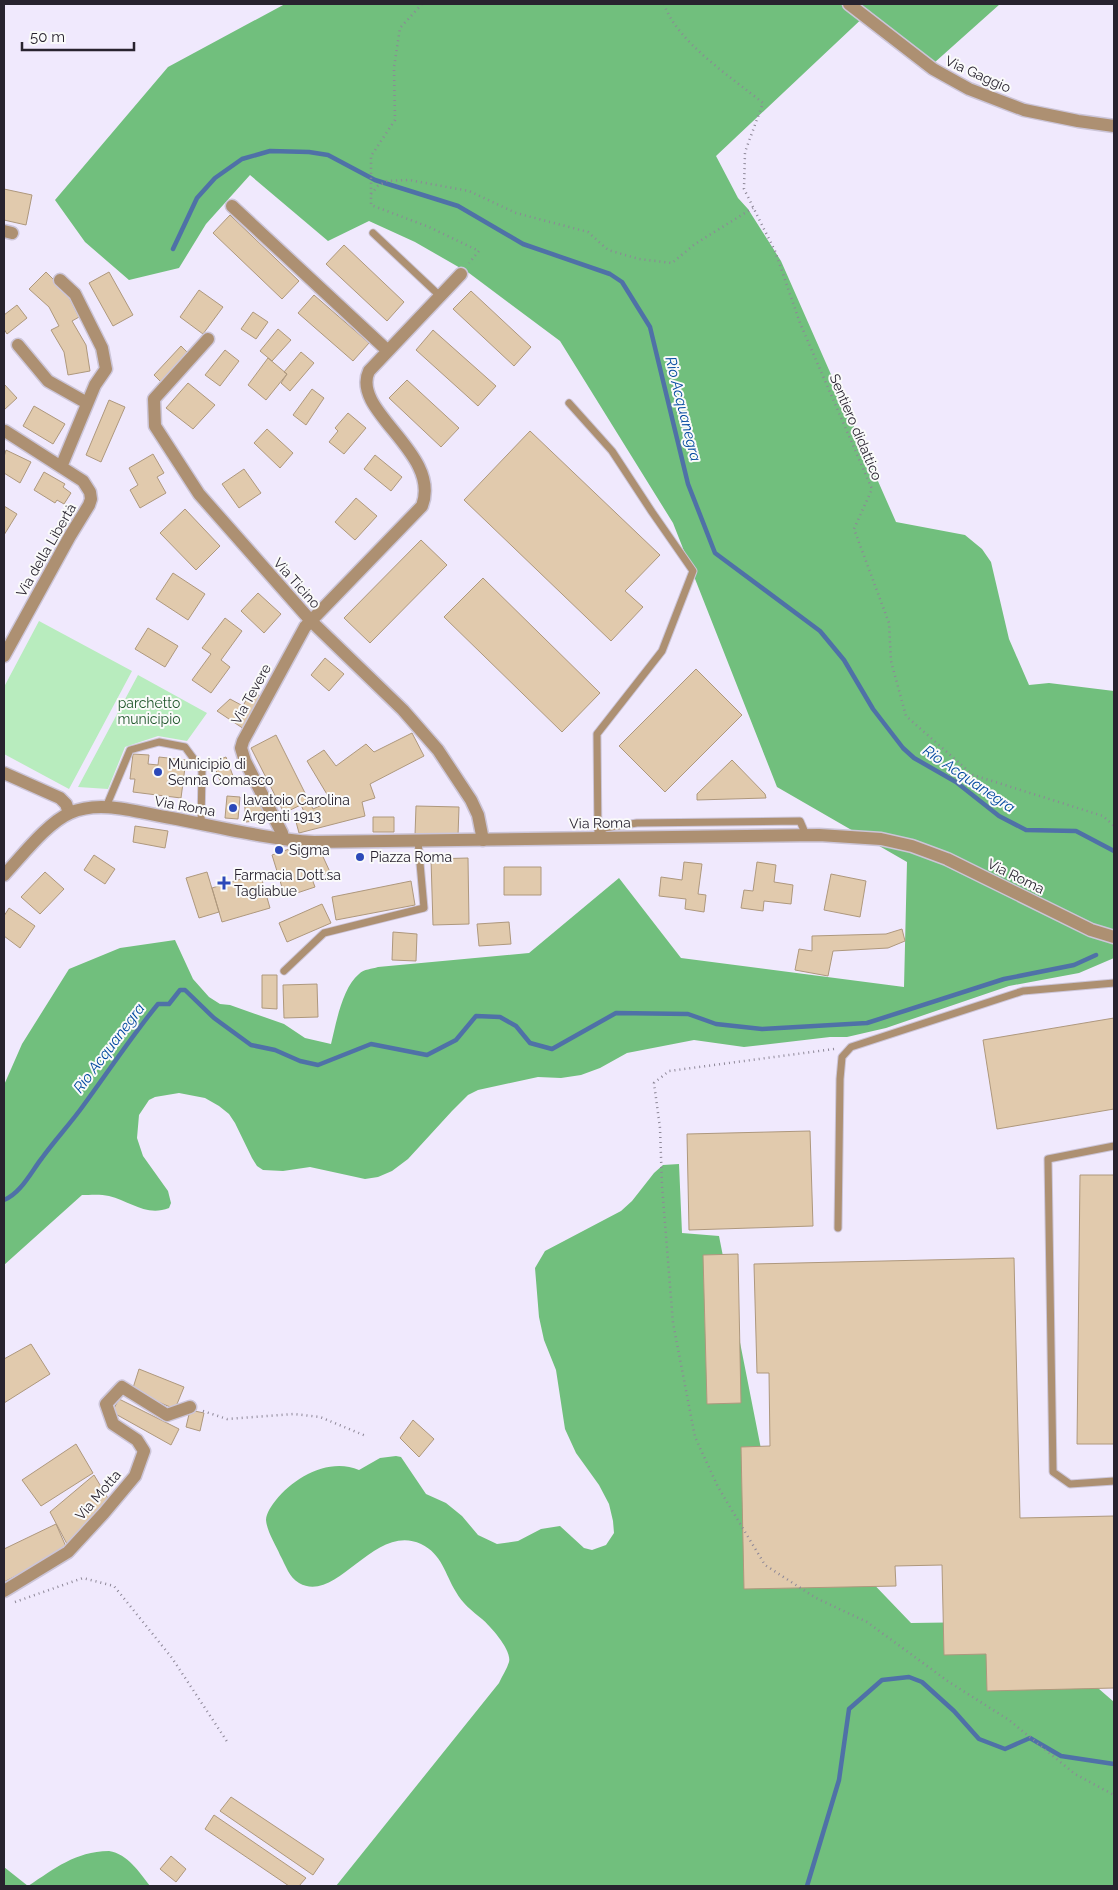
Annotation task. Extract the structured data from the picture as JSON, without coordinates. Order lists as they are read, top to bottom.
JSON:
{
  "streets": {
    "street": [
      "Via Gaggio",
      "Via della Libertà",
      "Via Ticino",
      "Via Tevere",
      "Via Roma",
      "Via Motta"
    ],
    "path": ["Sentiero didattico"]
  },
  "crossings": [
    ["Via Ticino", "Via Tevere"],
    ["Via Ticino", "Via Roma"],
    ["Via Tevere", "Via Roma"]
  ],
  "water": ["Rio Acquanegra"],
  "parks": ["parchetto municipio"],
  "places": {
    "other": [
      "Municipio di Senna Comasco",
      "lavatoio Carolina Argenti 1913",
      "Sigma",
      "Piazza Roma"
    ],
    "health": ["Farmacia Dott.sa Tagliabue"]
  },
  "scale_bar": "50 m"
}
